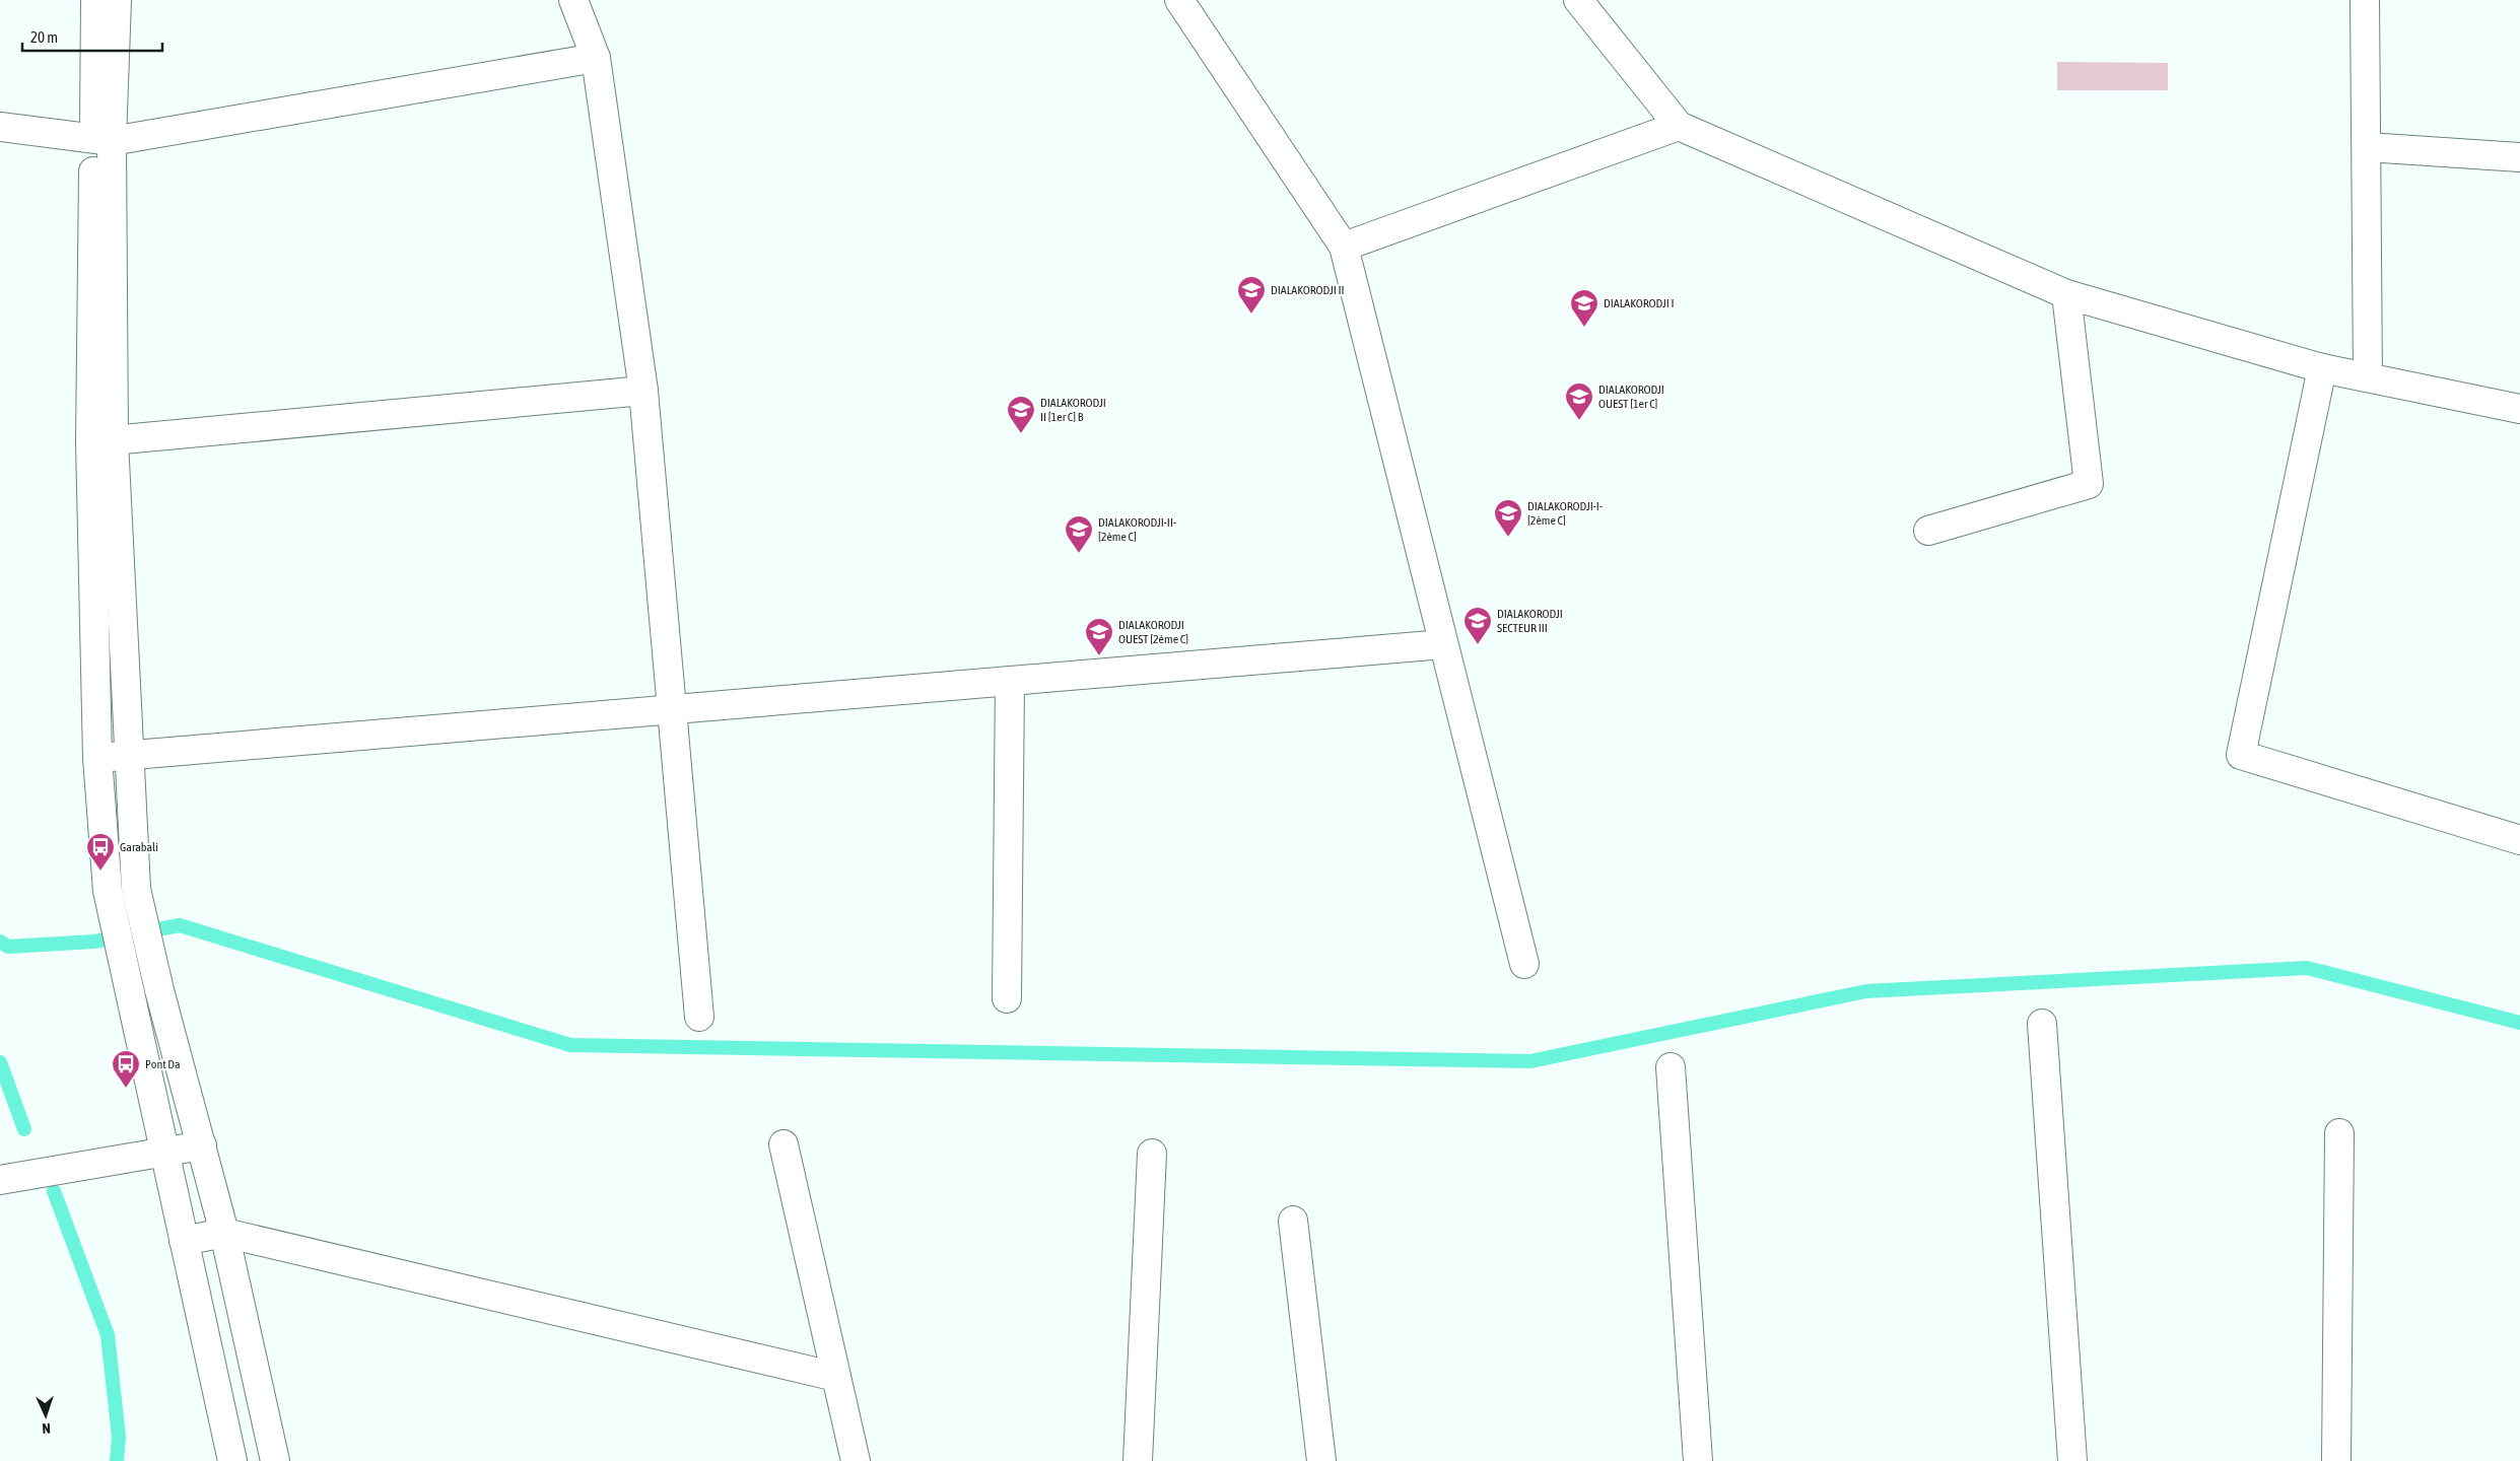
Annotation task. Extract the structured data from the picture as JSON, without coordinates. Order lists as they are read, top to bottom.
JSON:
{
  "places": {
    "school or university": [
      "DIALAKORODJI II",
      "DIALAKORODJI I",
      "DIALAKORODJI OUEST [1er C]",
      "DIALAKORODJI II [1er C] B",
      "DIALAKORODJI-I- [2ème C]",
      "DIALAKORODJI-II- [2ème C]",
      "DIALAKORODJI SECTEUR III",
      "DIALAKORODJI OUEST [2ème C]"
    ],
    "bus stop": ["Garabali", "Pont Da"]
  },
  "scale_bar": "20 m",
  "north": "bottom"
}
